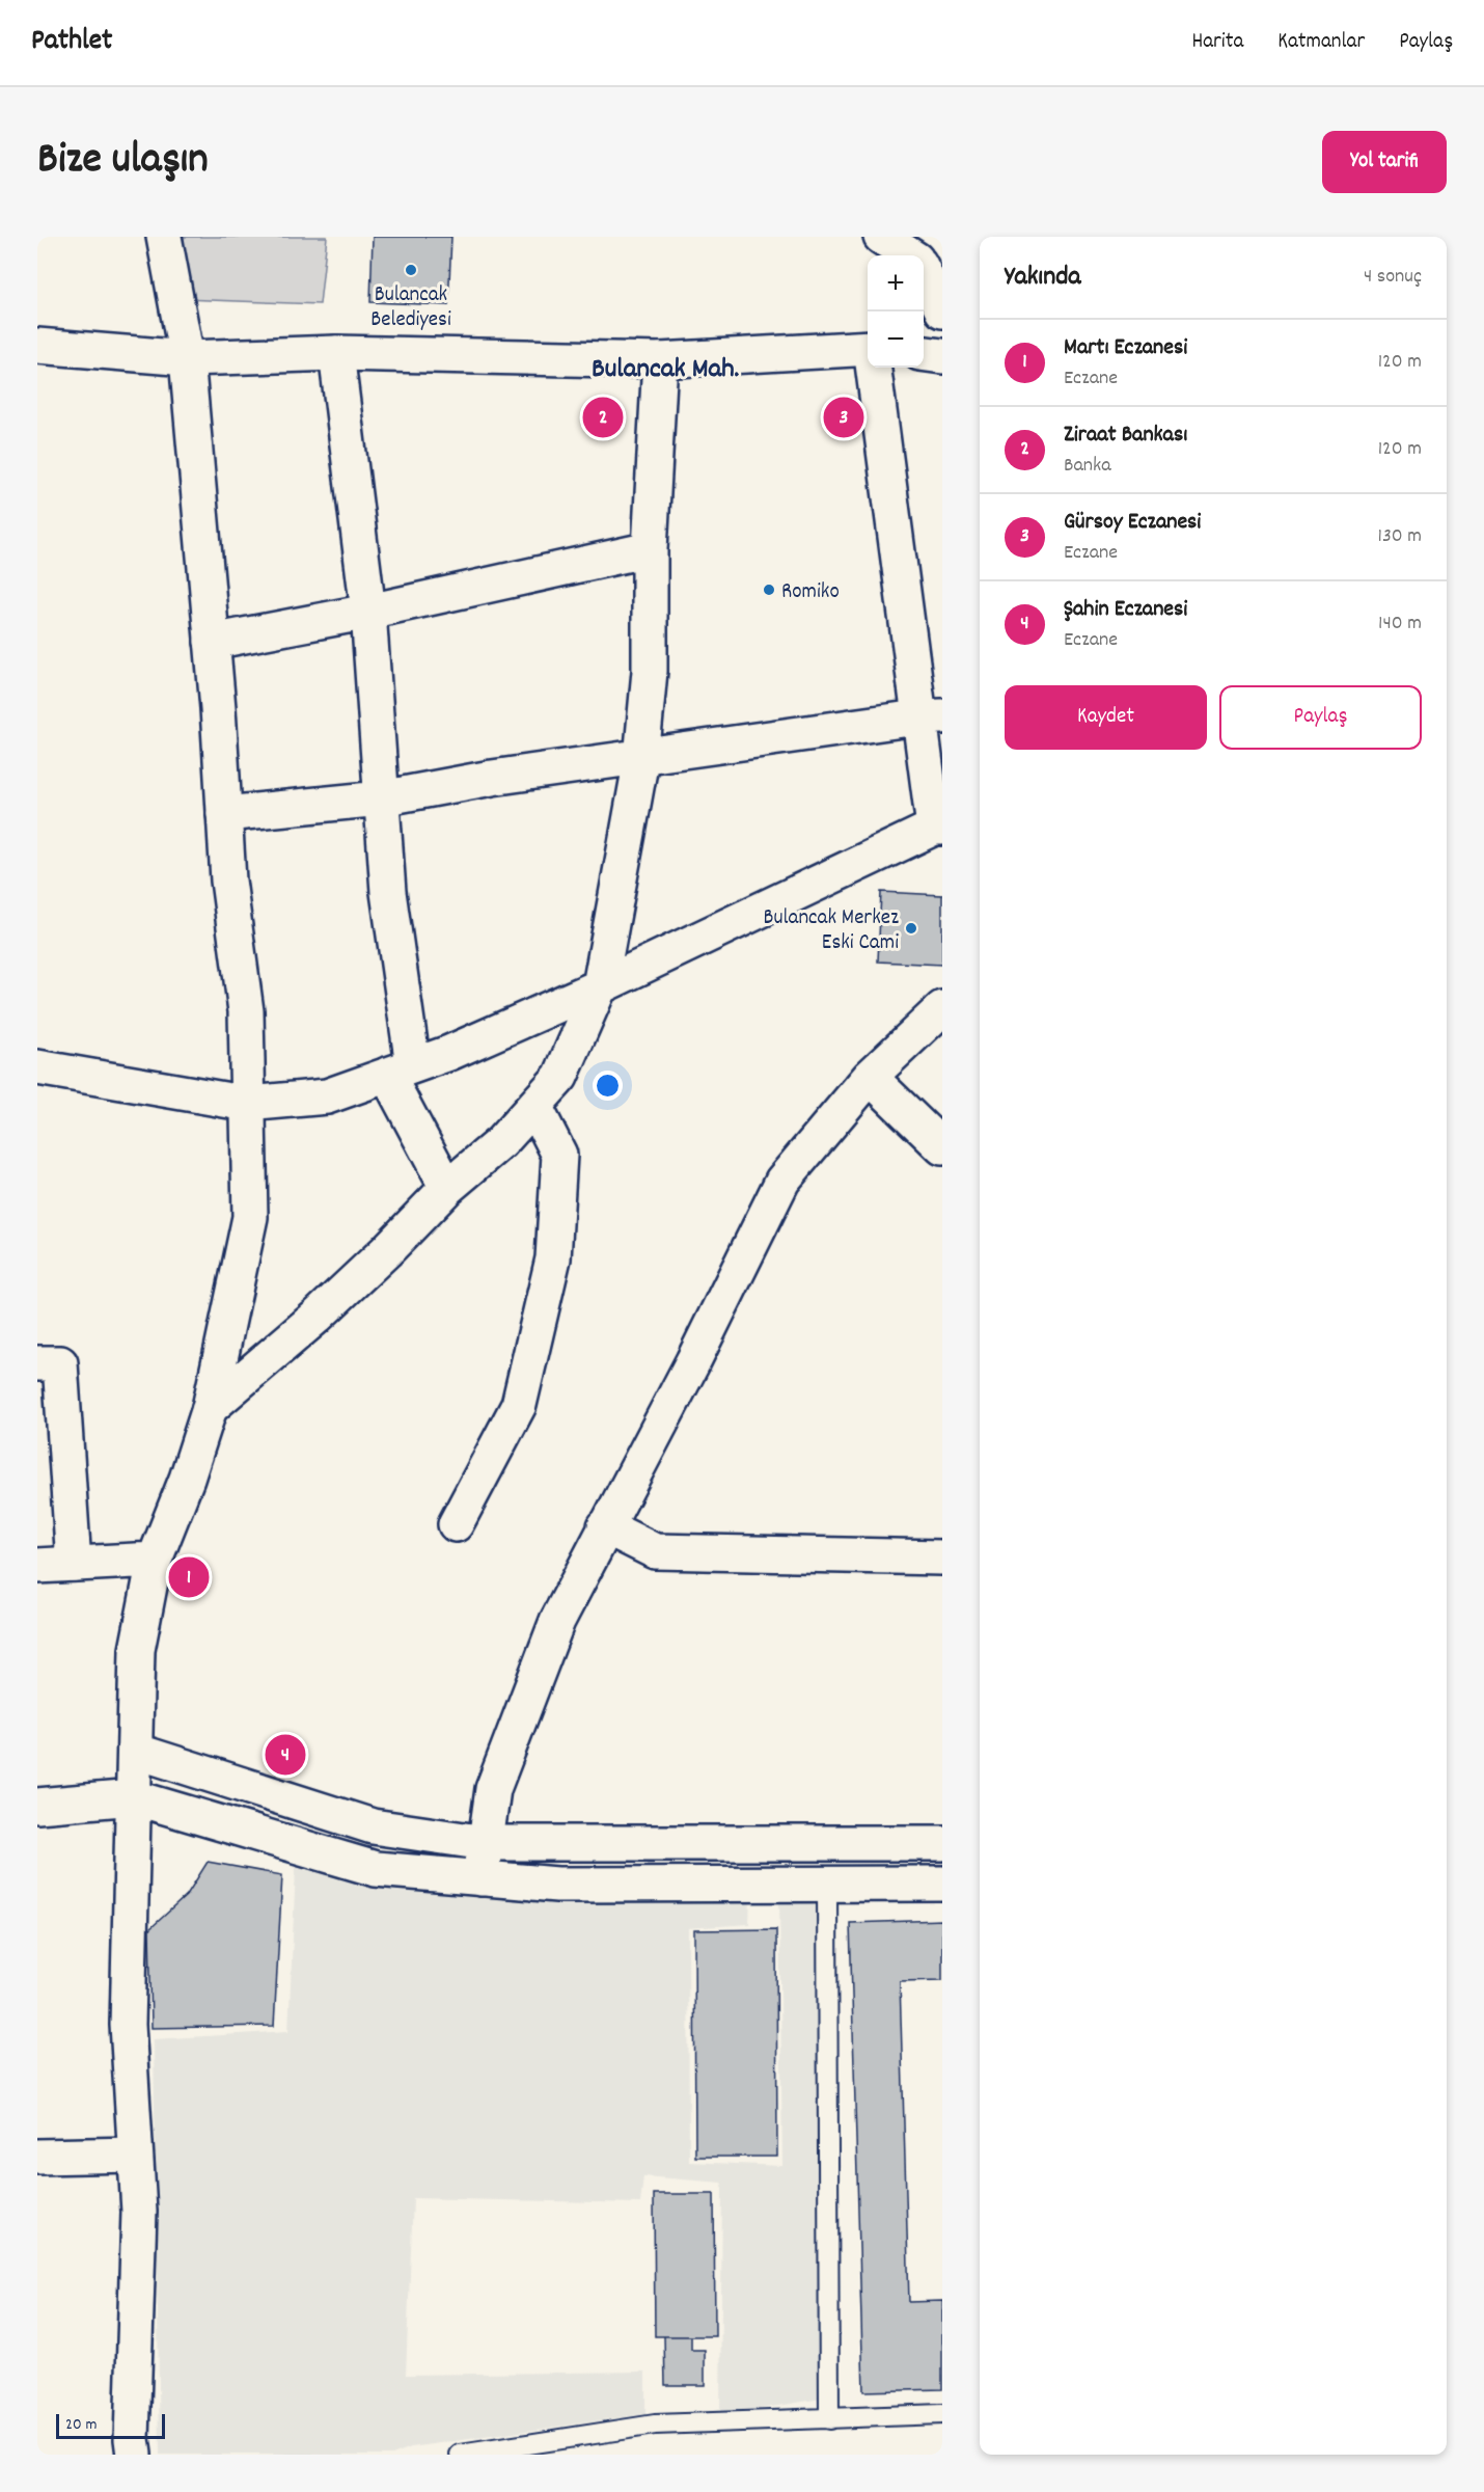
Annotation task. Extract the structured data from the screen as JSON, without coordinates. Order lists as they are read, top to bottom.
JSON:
{
  "districts": ["Bulancak Mah."],
  "places": ["Bulancak Belediyesi", "Romiko", "Bulancak Merkez Eski Cami"],
  "scale_bar": "20 m",
  "page": {
    "header": "Pathlet",
    "nav": ["Harita", "Katmanlar", "Paylaş"],
    "title": "Bize ulaşın",
    "buttons": [
      "Yol tarifi",
      ["Kaydet", "Paylaş"]
    ],
    "heading": ["Yakında", "4 sonuç"],
    "map_buttons": ["+", "−"],
    "list": [
      {
        "mark": "1",
        "name": "Martı Eczanesi",
        "note": "Eczane",
        "value": "120 m"
      },
      {
        "mark": "2",
        "name": "Ziraat Bankası",
        "note": "Banka",
        "value": "120 m"
      },
      {
        "mark": "3",
        "name": "Gürsoy Eczanesi",
        "note": "Eczane",
        "value": "130 m"
      },
      {
        "mark": "4",
        "name": "Şahin Eczanesi",
        "note": "Eczane",
        "value": "140 m"
      }
    ],
    "pins": [
      "2",
      "3",
      "1",
      "4"
    ],
    "scale": "20 m"
  }
}
